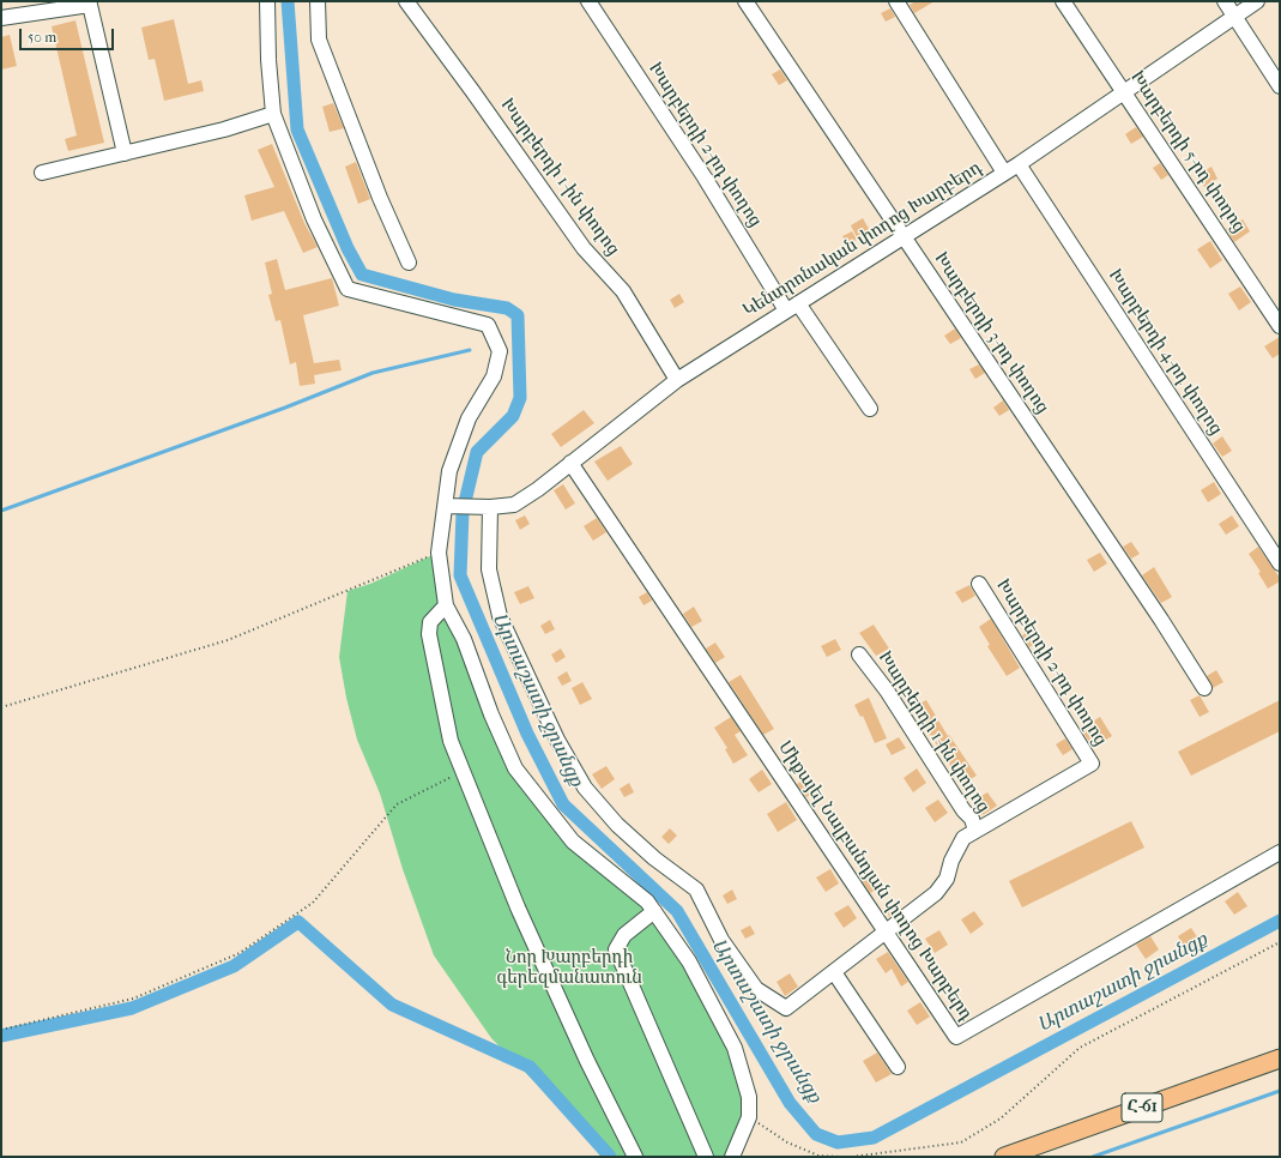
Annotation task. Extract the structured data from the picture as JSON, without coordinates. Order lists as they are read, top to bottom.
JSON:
{
  "streets": {
    "main road": ["Հ-61"],
    "street": [
      "Խարբերդի 2-րդ փողոց",
      "Խարբերդի 5-րդ փողոց",
      "Խարբերդի 1-ին փողոց",
      "Կենտրոնական փողոց Խարբերդ",
      "Խարբերդի 3-րդ փողոց",
      "Խարբերդի 4-րդ փողոց",
      "Միքայել Նալբանդյան փողոց Խարբերդ"
    ]
  },
  "crossings": [
    ["Խարբերդի 2-րդ փողոց", "Խարբերդի 1-ին փողոց"],
    ["Խարբերդի 2-րդ փողոց", "Կենտրոնական փողոց Խարբերդ"],
    ["Խարբերդի 5-րդ փողոց", "Կենտրոնական փողոց Խարբերդ"],
    ["Խարբերդի 1-ին փողոց", "Կենտրոնական փողոց Խարբերդ"],
    ["Կենտրոնական փողոց Խարբերդ", "Խարբերդի 3-րդ փողոց"],
    ["Կենտրոնական փողոց Խարբերդ", "Խարբերդի 4-րդ փողոց"],
    ["Կենտրոնական փողոց Խարբերդ", "Միքայել Նալբանդյան փողոց Խարբերդ"]
  ],
  "water": ["Արտաշատի ջրանցք"],
  "parks": ["Նոր Խարբերդի գերեզմանատուն"],
  "scale_bar": "50 m"
}
